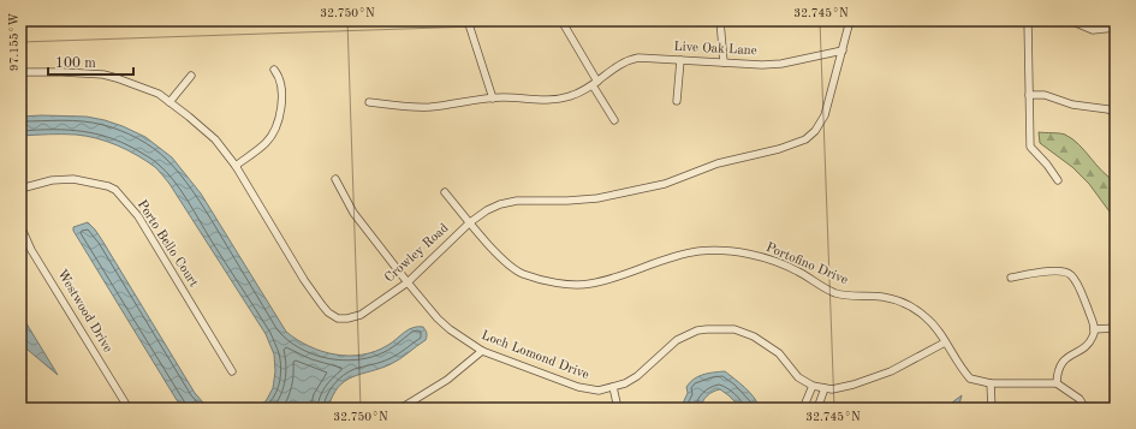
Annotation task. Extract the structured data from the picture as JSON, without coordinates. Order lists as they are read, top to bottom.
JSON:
{
  "streets": {
    "street": [
      "Live Oak Lane",
      "Porto Bello Court",
      "Crowley Road",
      "Portofino Drive",
      "Westwood Drive",
      "Loch Lomond Drive"
    ]
  },
  "crossings": [
    ["Live Oak Lane", "Crowley Road"],
    ["Crowley Road", "Portofino Drive"],
    ["Crowley Road", "Loch Lomond Drive"],
    ["Portofino Drive", "Loch Lomond Drive"]
  ],
  "scale_bar": "100 m",
  "coordinates": ["32.750°N", "32.745°N", "97.155°W"]
}
